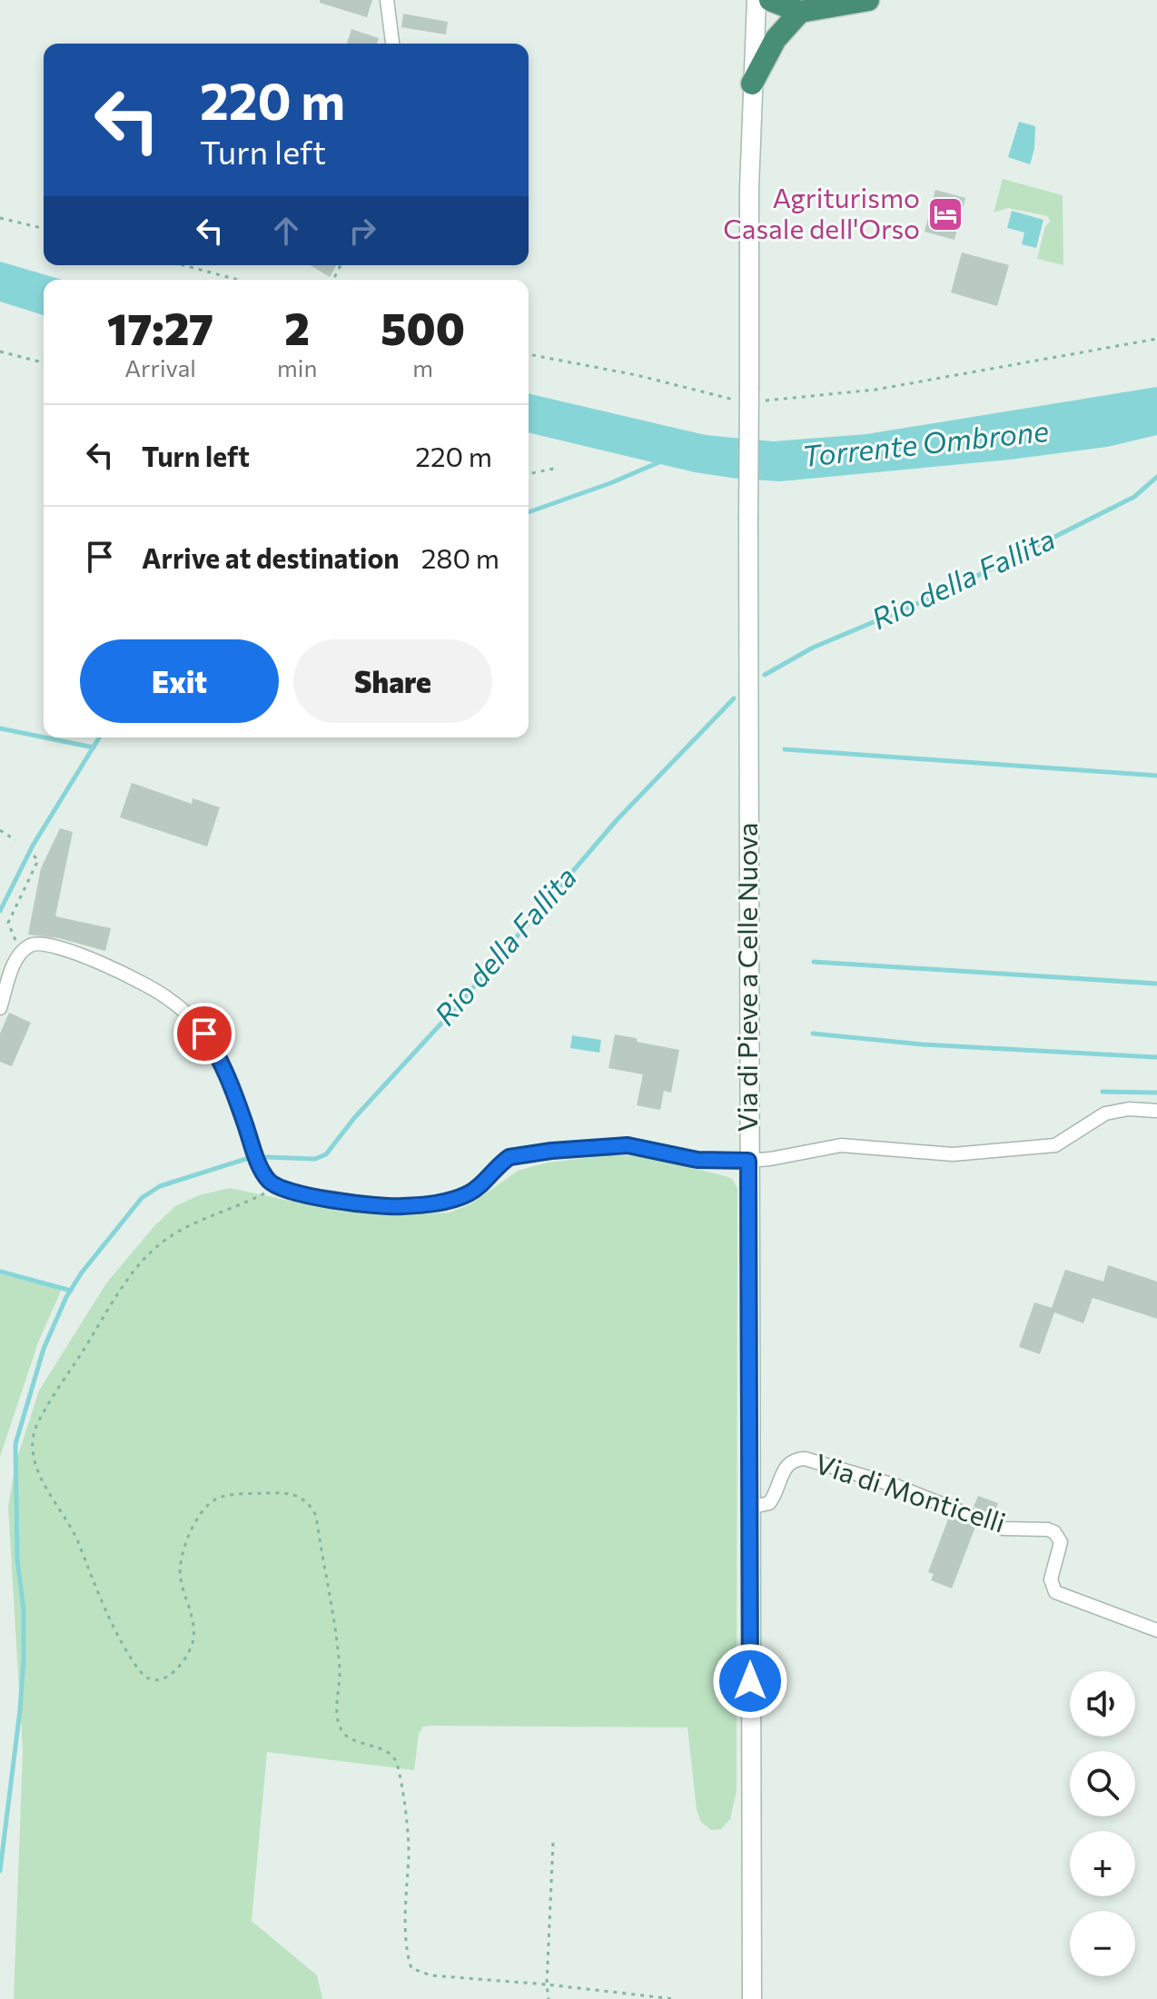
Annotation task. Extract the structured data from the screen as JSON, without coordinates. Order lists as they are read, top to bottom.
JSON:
{
  "streets": {
    "main road": ["Via di Pieve a Celle Nuova"],
    "street": ["Via di Monticelli"]
  },
  "crossings": [
    ["Via di Pieve a Celle Nuova", "Via di Monticelli"]
  ],
  "water": ["Torrente Ombrone", "Rio della Fallita"],
  "places": {
    "hotel": ["Agriturismo Casale dell'Orso"]
  },
  "page": {
    "turn": ["220 m", "Turn left"],
    "eta": [
      "17:27",
      "Arrival",
      "2",
      "min",
      "500",
      "m"
    ],
    "list": [
      {
        "name": "Turn left",
        "value": "220 m"
      },
      {
        "name": "Arrive at destination",
        "value": "280 m"
      }
    ],
    "buttons": ["Exit", "Share"],
    "map_buttons": ["+", "−"]
  }
}
